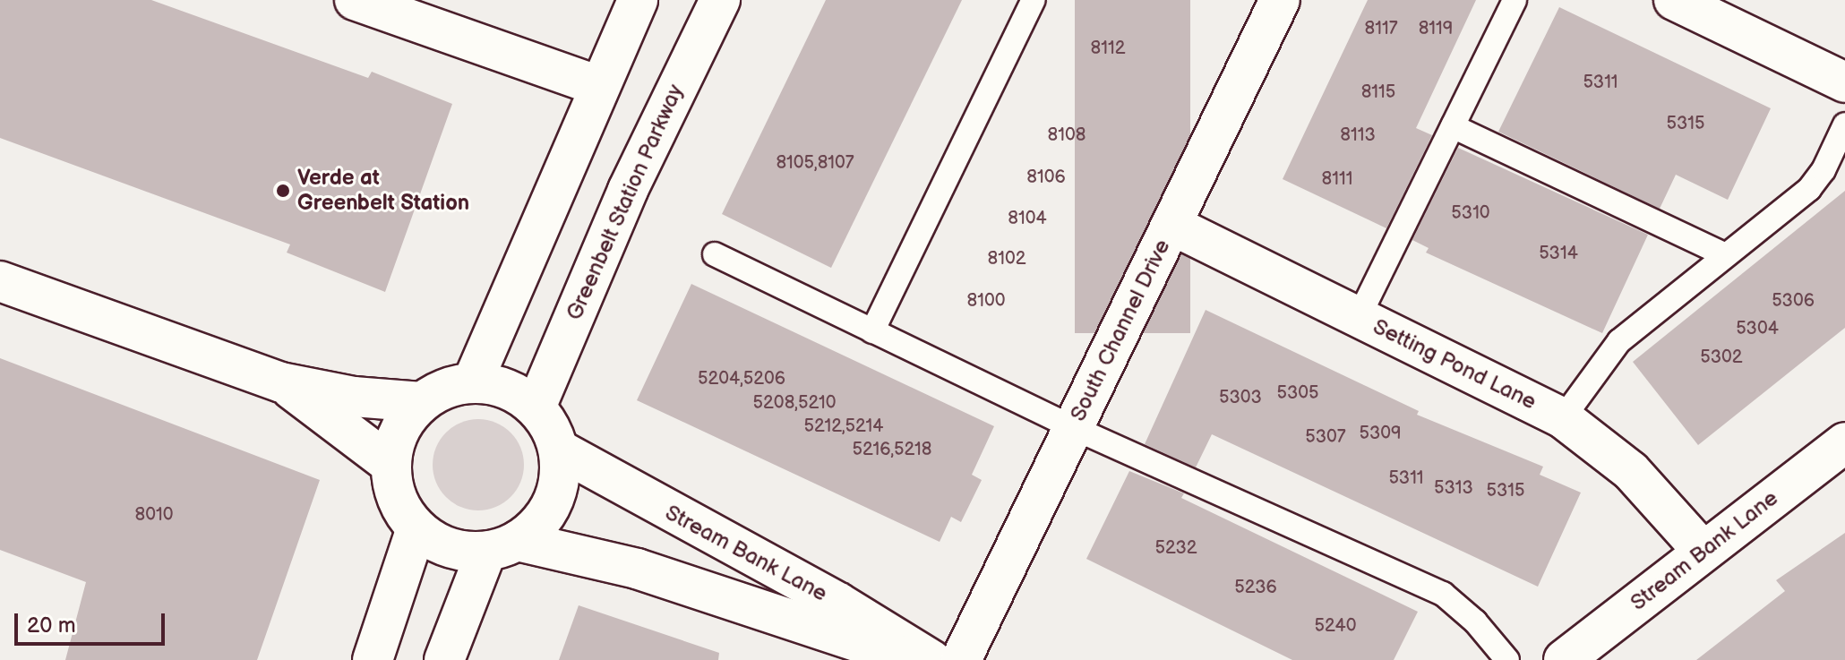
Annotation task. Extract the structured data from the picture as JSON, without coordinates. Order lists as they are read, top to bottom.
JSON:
{
  "streets": {
    "street": [
      "Greenbelt Station Parkway",
      "South Channel Drive",
      "Setting Pond Lane",
      "Stream Bank Lane"
    ]
  },
  "crossings": [
    ["Greenbelt Station Parkway", "Stream Bank Lane"],
    ["South Channel Drive", "Setting Pond Lane"],
    ["Setting Pond Lane", "Stream Bank Lane"]
  ],
  "places": ["Verde at Greenbelt Station"],
  "house_numbers": [
    "8117",
    "8119",
    "8112",
    "5311",
    "8115",
    "5315",
    "8108",
    "8113",
    "8105,8107",
    "8106",
    "8111",
    "5310",
    "8104",
    "5314",
    "8102",
    "8100",
    "5306",
    "5304",
    "5302",
    "5204,5206",
    "5305",
    "5303",
    "5208,5210",
    "5212,5214",
    "5309",
    "5307",
    "5216,5218",
    "5311",
    "5313",
    "5315",
    "8010",
    "5232",
    "5236",
    "5240"
  ],
  "scale_bar": "20 m"
}
